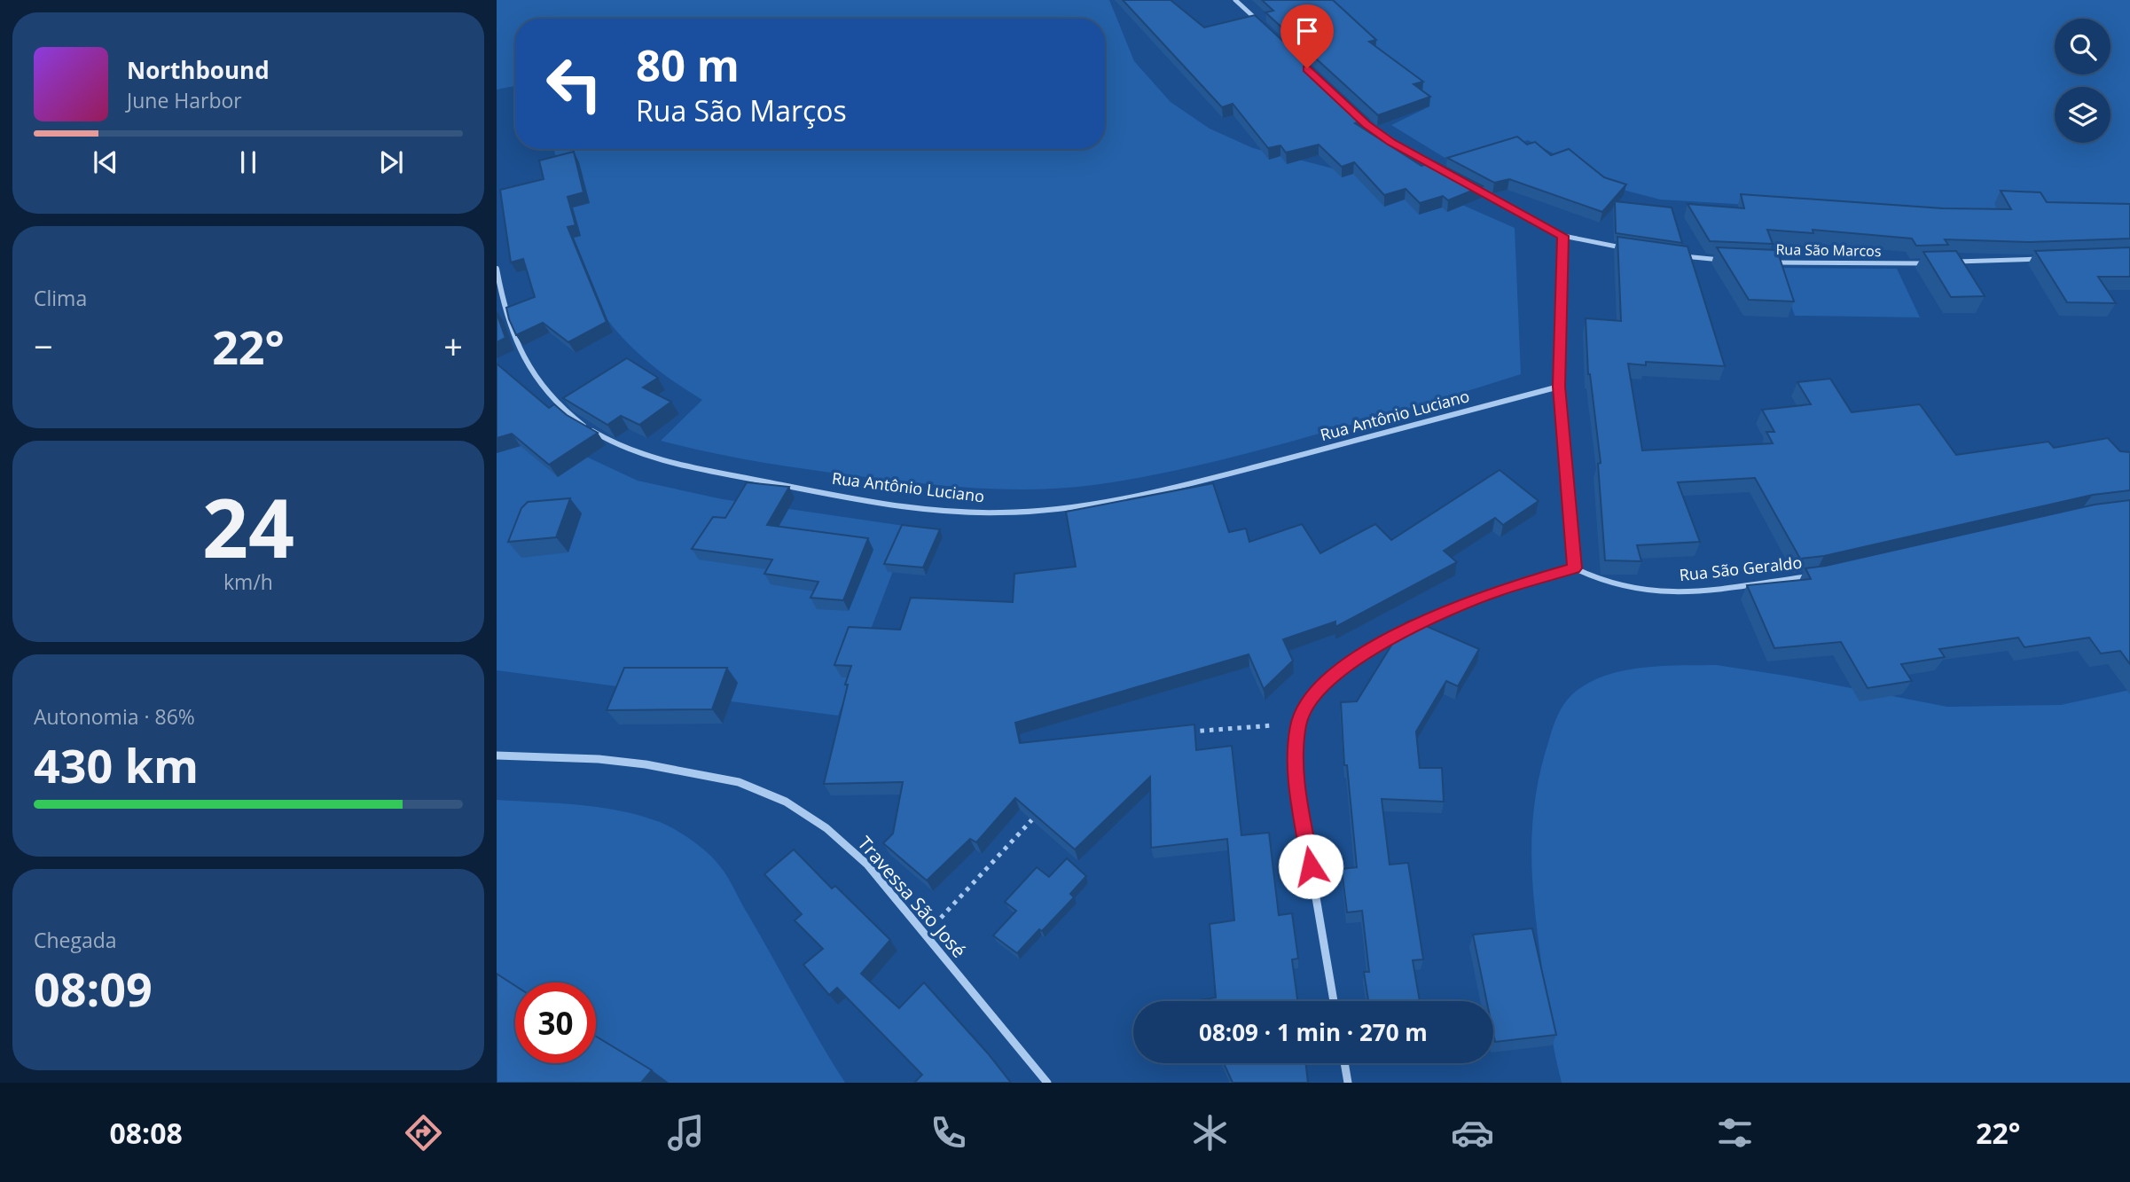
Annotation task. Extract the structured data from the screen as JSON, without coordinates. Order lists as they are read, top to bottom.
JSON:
{
  "streets": {
    "street": [
      "Rua São Marcos",
      "Rua Antônio Luciano",
      "Rua São Geraldo",
      "Travessa São José"
    ]
  },
  "page": {
    "turn": ["80 m", "Rua São Marços"],
    "song": ["Northbound", "June Harbor"],
    "tile": [
      "Clima",
      ["24", "km/h"],
      ["Autonomia · 86%", "430 km"],
      ["Chegada", "08:09"]
    ],
    "heat": ["−", "22°", "+"],
    "limit": "30",
    "trip": "08:09 · 1 min · 270 m",
    "tabs": ["08:08", "22°"]
  }
}
